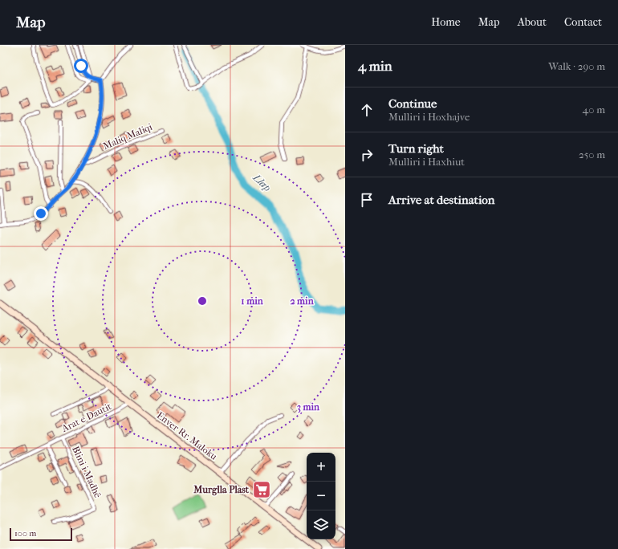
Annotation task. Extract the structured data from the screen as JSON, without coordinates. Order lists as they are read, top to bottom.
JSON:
{
  "streets": {
    "main road": ["Enver Rr. Maloku"],
    "street": ["Maliq Maliqi", "Arat e Dautit", "Blini i Madhë"]
  },
  "crossings": [
    ["Arat e Dautit", "Enver Rr. Maloku"],
    ["Arat e Dautit", "Blini i Madhë"]
  ],
  "water": ["Llap"],
  "places": {
    "supermarket": ["Murglla Plast"]
  },
  "scale_bar": "100 m",
  "page": {
    "header": "Map",
    "nav": [
      "Home",
      "Map",
      "About",
      "Contact"
    ],
    "heading": ["4 min", "Walk · 290 m"],
    "list": [
      ["Continue", "Mulliri i Hoxhajve", "40 m"],
      ["Turn right", "Mulliri i Haxhiut", "250 m"],
      "Arrive at destination"
    ],
    "map_buttons": ["+", "−"],
    "scale": "100 m"
  },
  "rings": ["1 min", "2 min", "3 min"]
}
